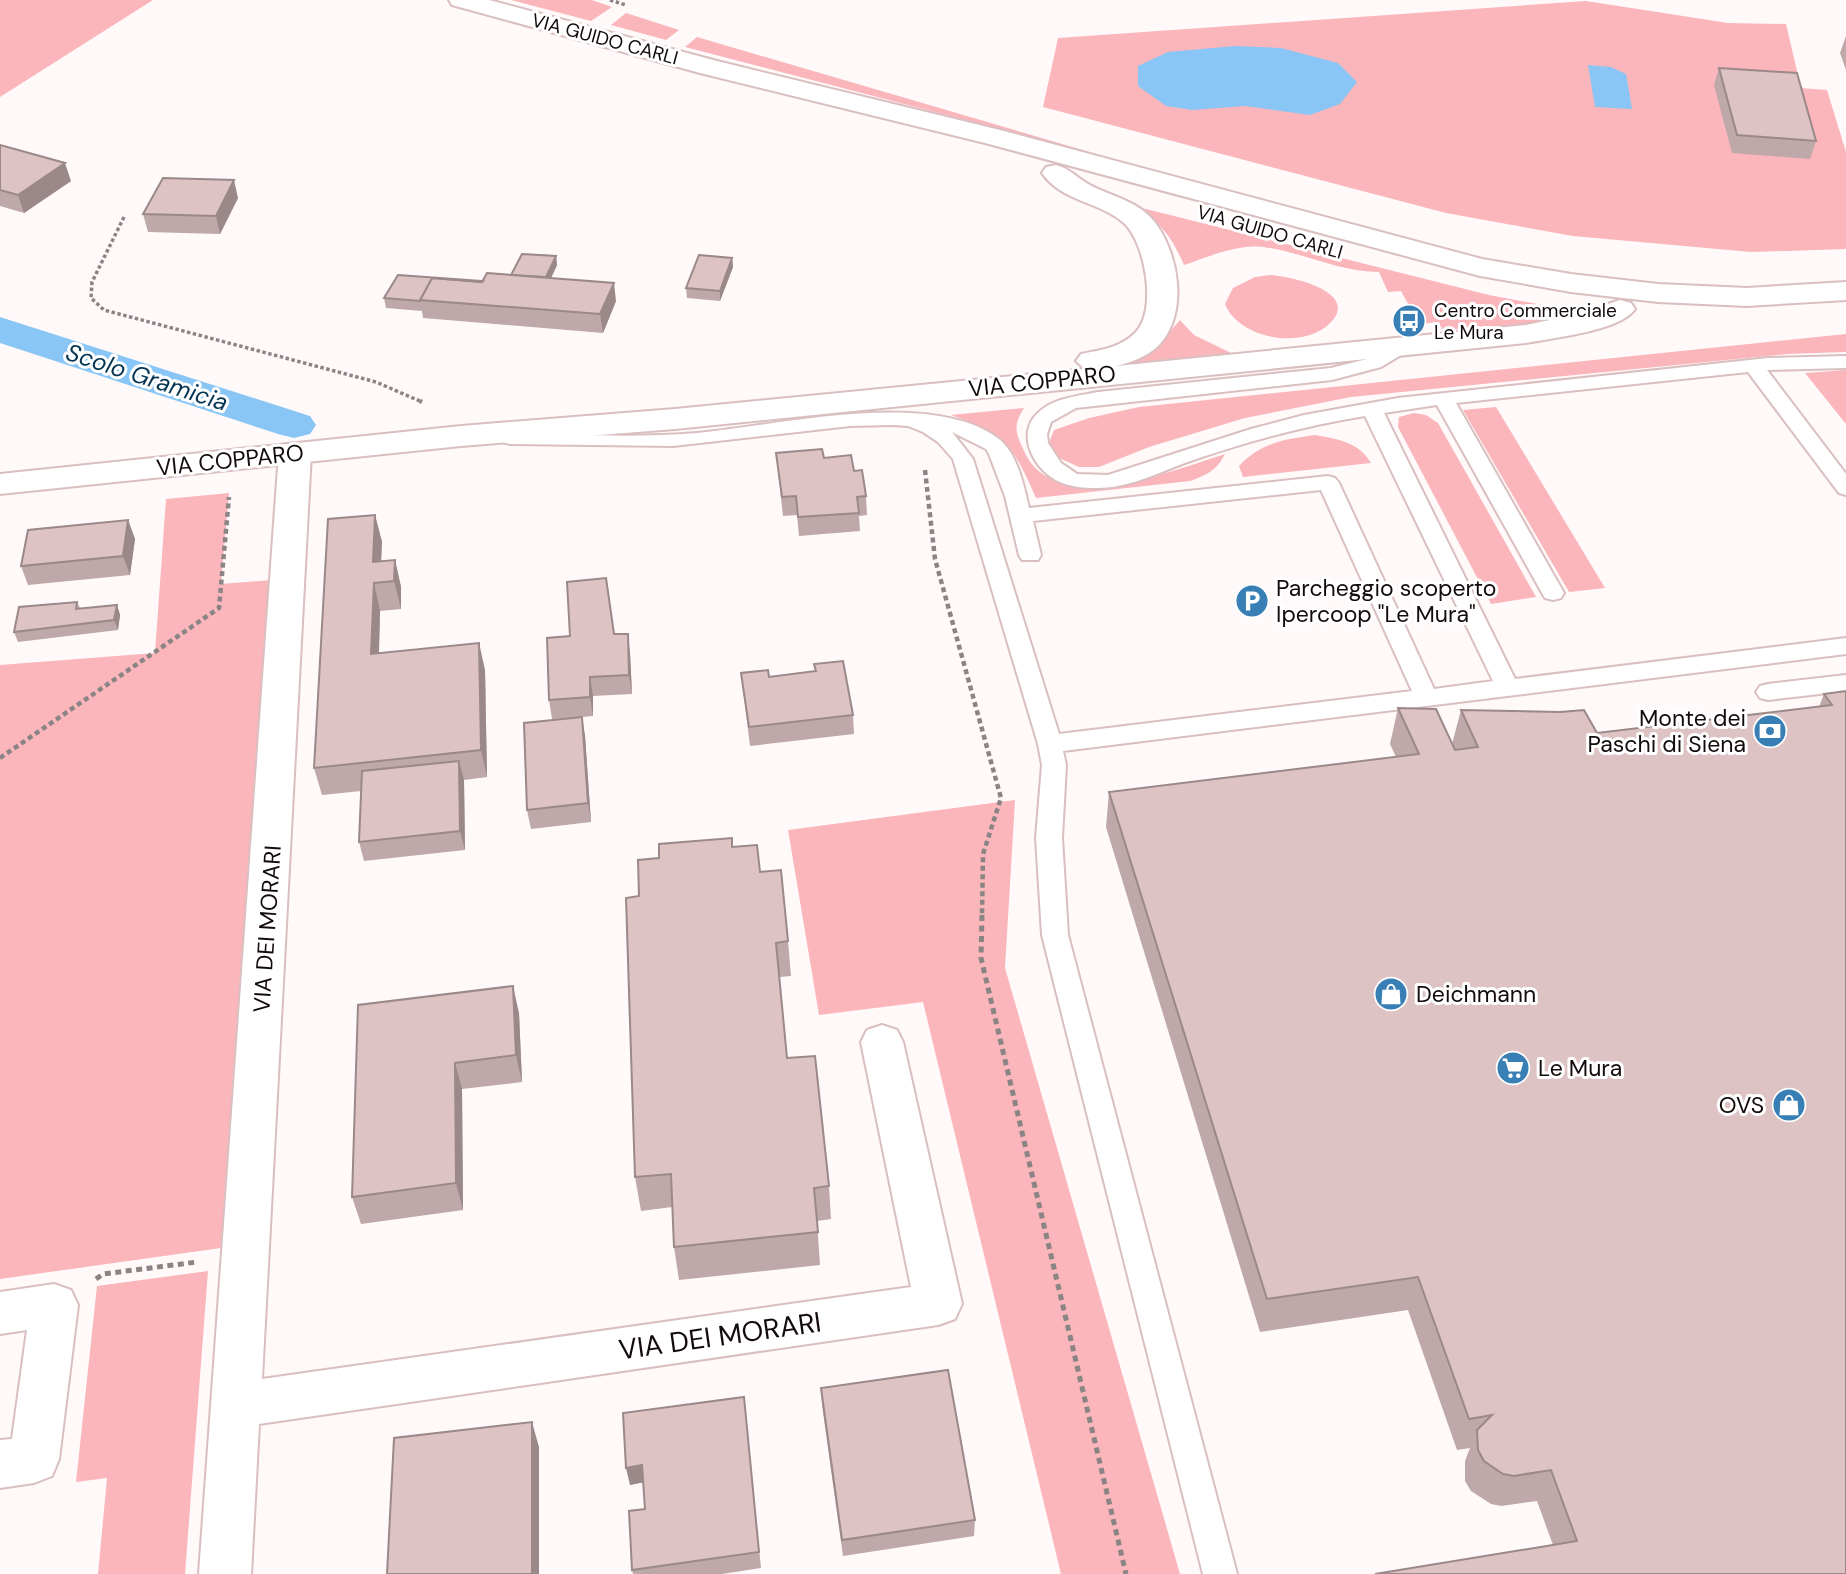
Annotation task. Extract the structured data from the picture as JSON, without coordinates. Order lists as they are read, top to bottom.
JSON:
{
  "streets": {
    "street": ["VIA GUIDO CARLI", "VIA COPPARO", "VIA DEI MORARI"]
  },
  "crossings": [
    ["VIA GUIDO CARLI", "VIA COPPARO"],
    ["VIA COPPARO", "VIA DEI MORARI"]
  ],
  "water": ["Scolo Gramicia"],
  "places": {
    "bus stop": ["Centro Commerciale Le Mura"],
    "parking": ["Parcheggio scoperto Ipercoop \"Le Mura\""],
    "bank": ["Monte dei Paschi di Siena"],
    "shop": ["Deichmann", "OVS"],
    "supermarket": ["Le Mura"]
  }
}
